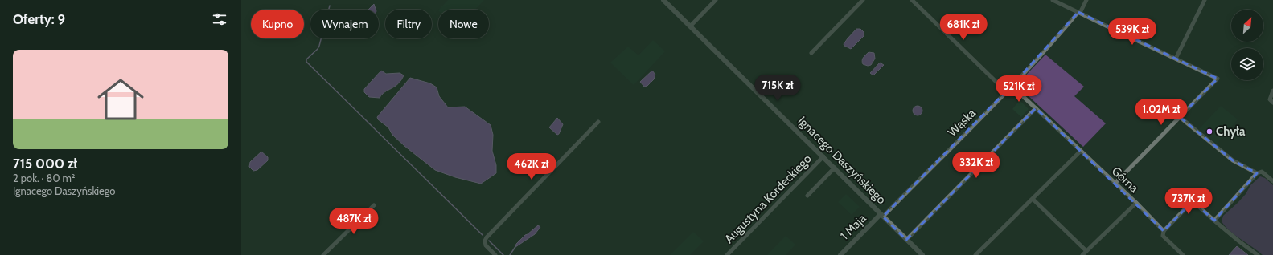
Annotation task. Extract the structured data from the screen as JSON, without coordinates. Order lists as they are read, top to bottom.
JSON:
{
  "streets": {
    "street": [
      "Wąska",
      "Ignacego Daszyńskiego",
      "Górna",
      "Augustyna Kordeckiego",
      "1 Maja"
    ]
  },
  "crossings": [
    ["Wąska", "Ignacego Daszyńskiego"],
    ["Wąska", "Górna"],
    ["Wąska", "1 Maja"],
    ["Ignacego Daszyńskiego", "Augustyna Kordeckiego"],
    ["Ignacego Daszyńskiego", "1 Maja"]
  ],
  "places": ["Chyła"],
  "north": "top right",
  "page": {
    "heading": "Oferty: 9",
    "chip": [
      "Kupno",
      "Wynajem",
      "Filtry",
      "Nowe"
    ],
    "price": [
      "681K zł",
      "539K zł",
      "715K zł",
      "521K zł",
      "1.02M zł",
      "332K zł",
      "462K zł",
      "737K zł",
      "487K zł"
    ],
    "list": [
      {
        "name": "715 000 zł",
        "note": "2 pok. · 80 m² · Ignacego Daszyńskiego"
      }
    ]
  }
}
